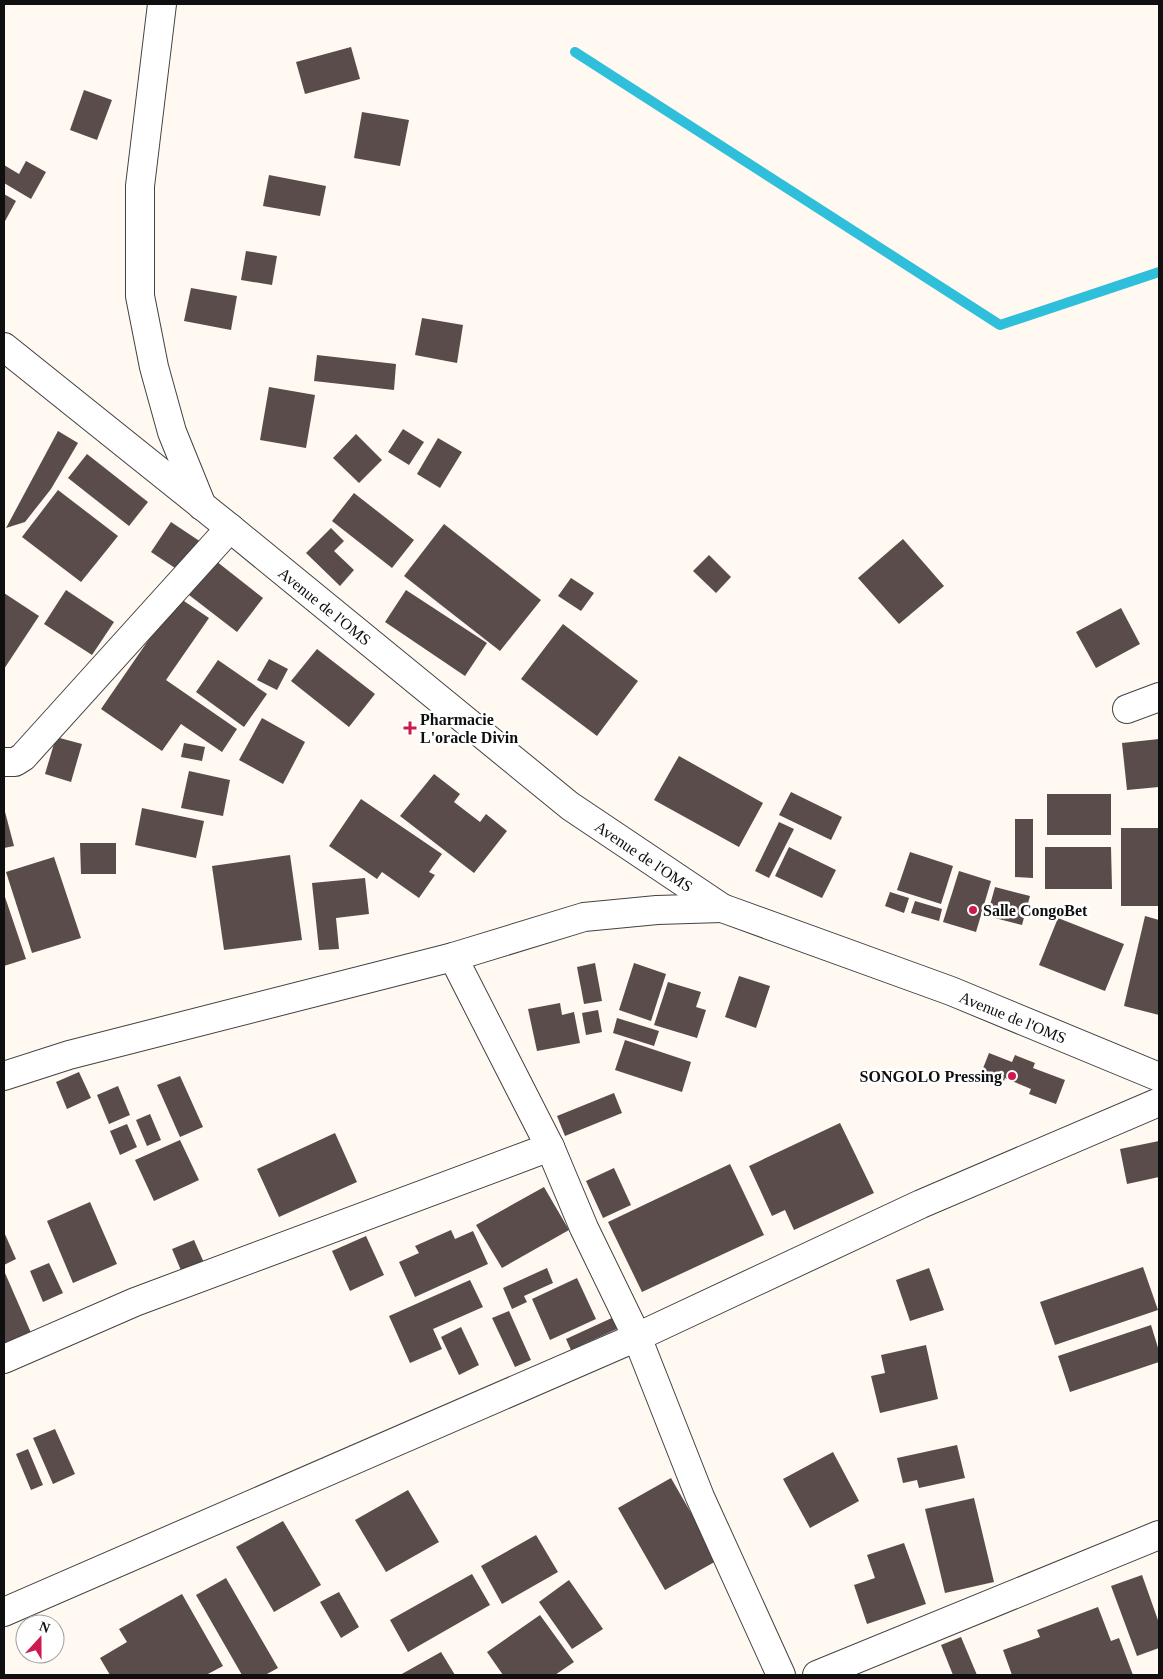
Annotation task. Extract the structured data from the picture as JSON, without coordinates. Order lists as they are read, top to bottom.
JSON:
{
  "streets": {
    "street": ["Avenue de l'OMS"]
  },
  "places": {
    "health": ["Pharmacie L'oracle Divin"],
    "other": ["Salle CongoBet", "SONGOLO Pressing"]
  },
  "north": "top"
}
